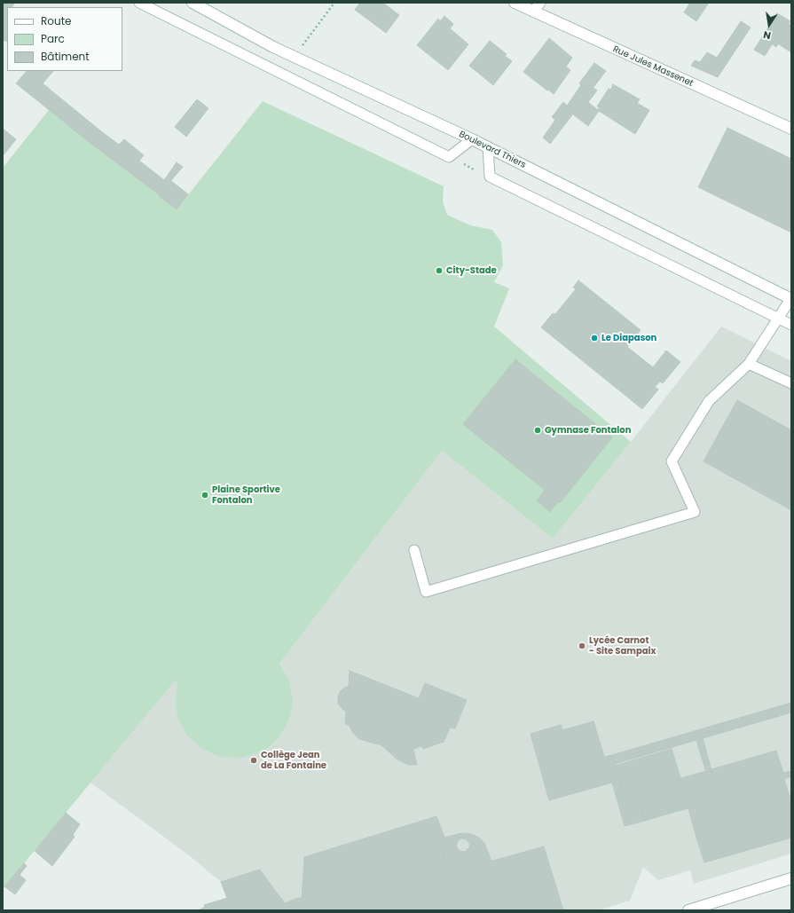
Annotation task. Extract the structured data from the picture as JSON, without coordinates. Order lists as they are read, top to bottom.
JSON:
{
  "streets": {
    "main road": ["Rue Jules Massenet", "Boulevard Thiers"]
  },
  "places": [
    "City-Stade",
    "Le Diapason",
    "Gymnase Fontalon",
    "Plaine Sportive Fontalon",
    "Lycée Carnot - Site Sampaix",
    "Collège Jean de La Fontaine"
  ],
  "legend": ["Route", "Parc", "Bâtiment"],
  "north": "bottom"
}
